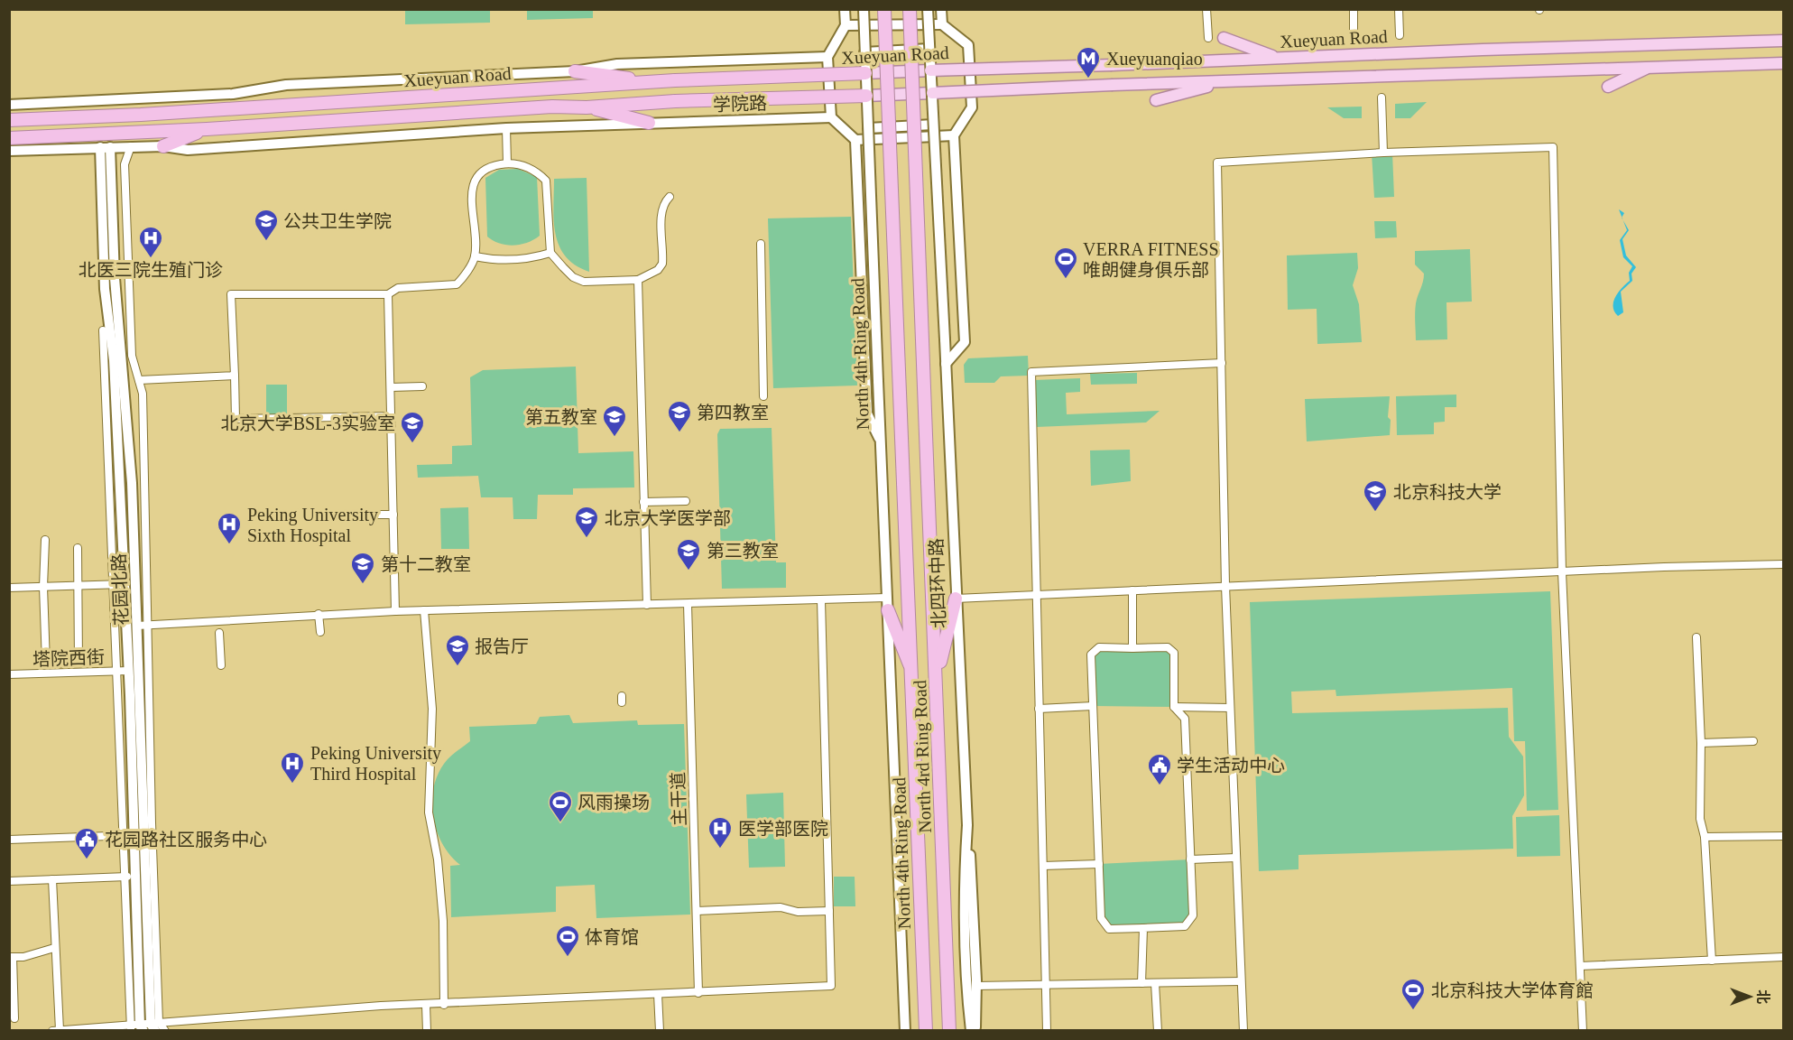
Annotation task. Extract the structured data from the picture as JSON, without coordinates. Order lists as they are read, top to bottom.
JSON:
{
  "streets": {
    "highway": [
      "Xueyuan Road",
      "North 4th Ring Road",
      "北四环中路",
      "North 4rd Ring Road"
    ],
    "street": [
      "学院路",
      "花园北路",
      "塔院西街",
      "主干道"
    ]
  },
  "crossings": [
    ["Xueyuan Road", "学院路"],
    ["Xueyuan Road", "North 4th Ring Road"],
    ["North 4th Ring Road", "北四环中路"],
    ["花园北路", "塔院西街"]
  ],
  "places": {
    "metro station": ["Xueyuanqiao"],
    "school or university": [
      "公共卫生学院",
      "第四教室",
      "第五教室",
      "北京大学BSL-3实验室",
      "北京科技大学",
      "北京大学医学部",
      "第三教室",
      "第十二教室",
      "报告厅"
    ],
    "hospital": [
      "北医三院生殖门诊",
      "Peking University Sixth Hospital",
      "Peking University Third Hospital",
      "医学部医院"
    ],
    "sports": [
      "VERRA FITNESS 唯朗健身俱乐部",
      "风雨操场",
      "体育馆",
      "北京科技大学体育館"
    ],
    "public building": ["学生活动中心", "花园路社区服务中心"]
  },
  "north": "right"
}
